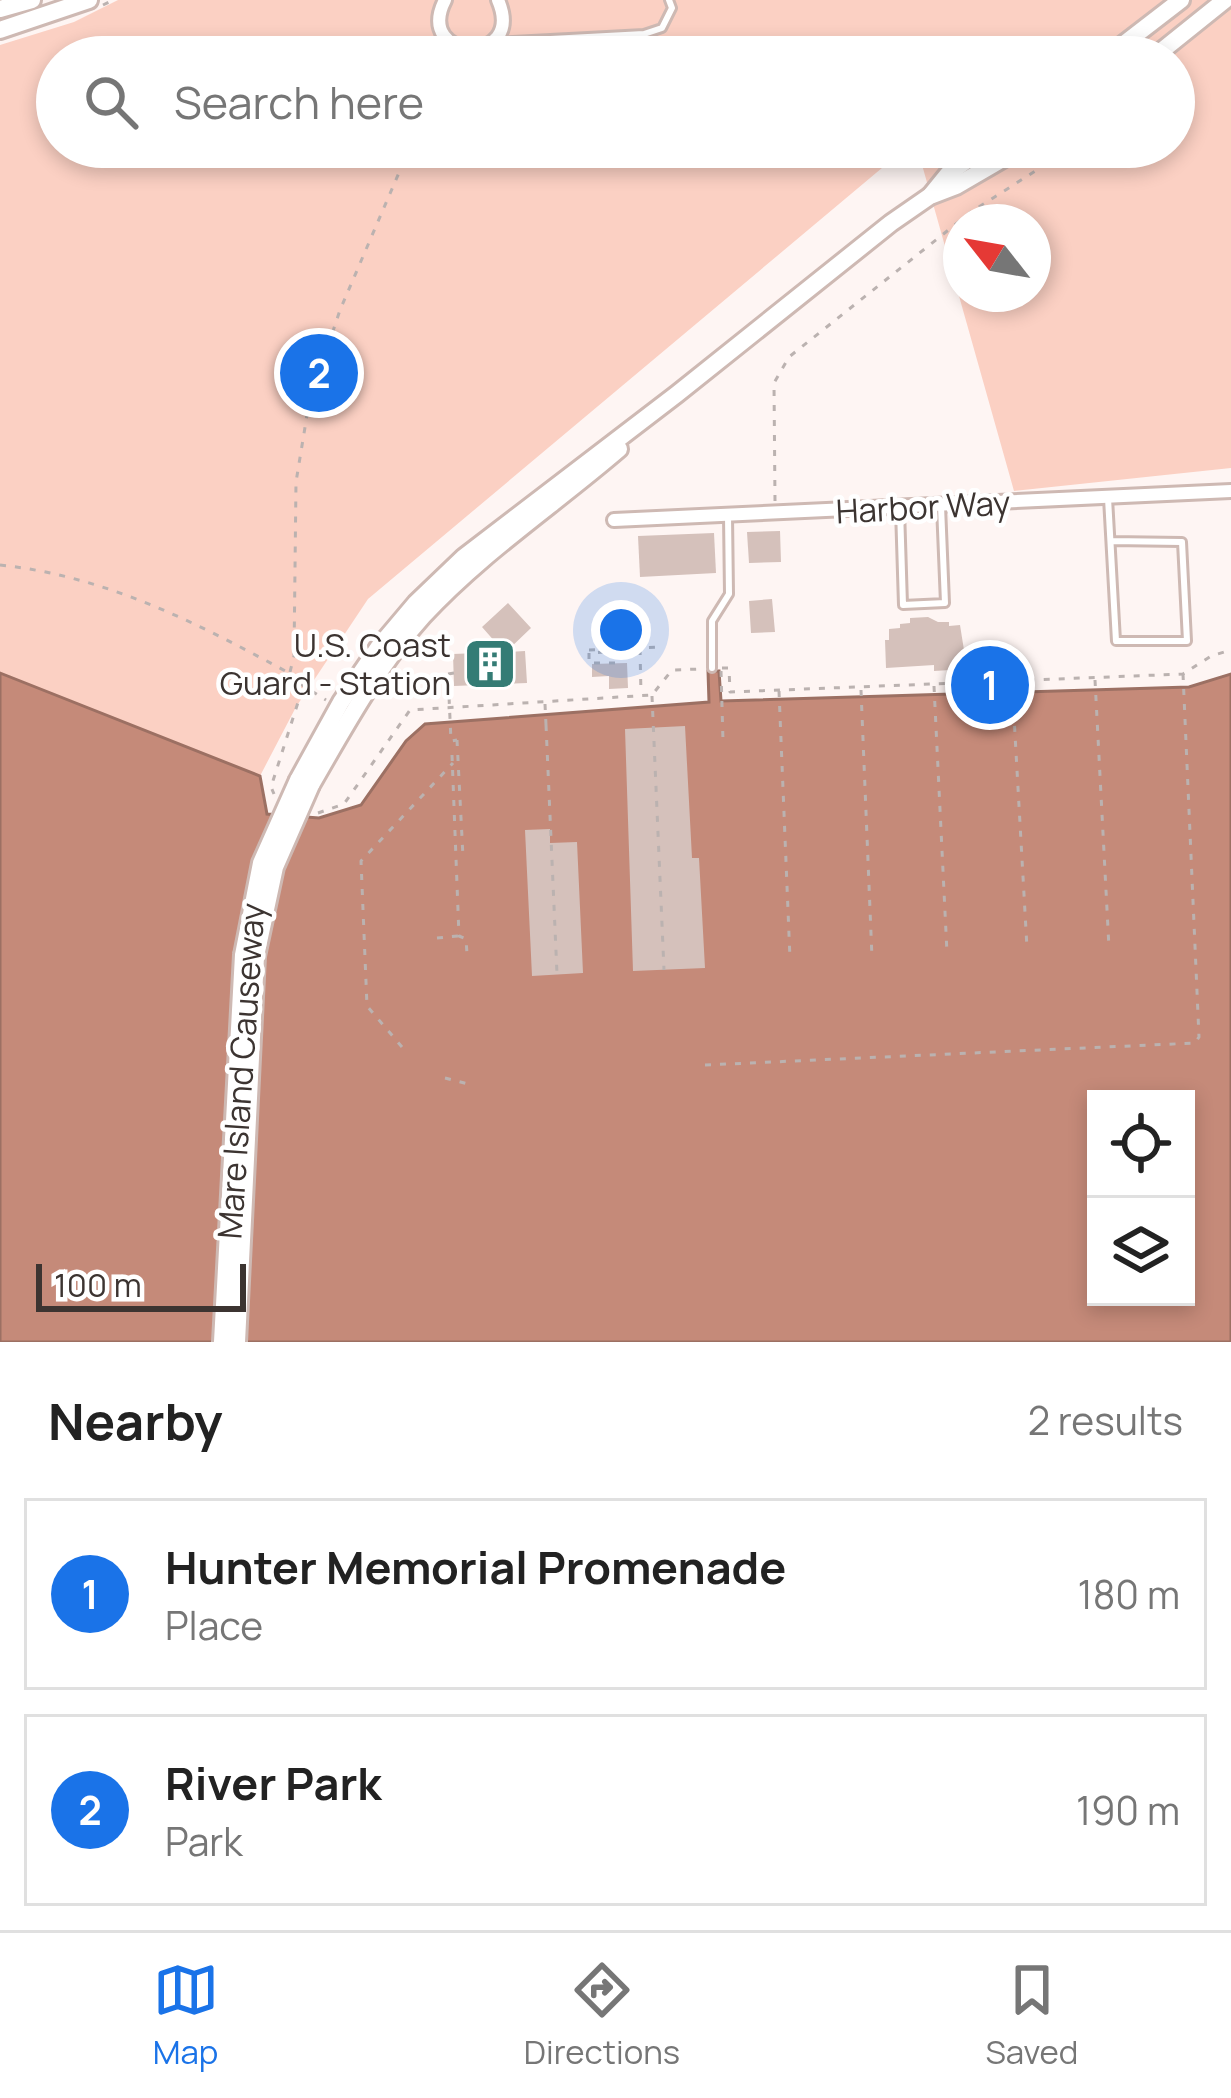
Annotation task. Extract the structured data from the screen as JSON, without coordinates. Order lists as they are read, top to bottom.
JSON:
{
  "streets": {
    "main road": ["Mare Island Causeway"],
    "street": ["Harbor Way"]
  },
  "places": {
    "building": ["U.S. Coast Guard - Station"]
  },
  "scale_bar": "100 m",
  "north": "top left",
  "page": {
    "search": "Search here",
    "pins": ["2", "1"],
    "scale": "100 m",
    "heading": ["Nearby", "2 results"],
    "list": [
      {
        "mark": "1",
        "name": "Hunter Memorial Promenade",
        "note": "Place",
        "value": "180 m"
      },
      {
        "mark": "2",
        "name": "River Park",
        "note": "Park",
        "value": "190 m"
      }
    ],
    "nav": ["Map", "Directions", "Saved"]
  }
}
